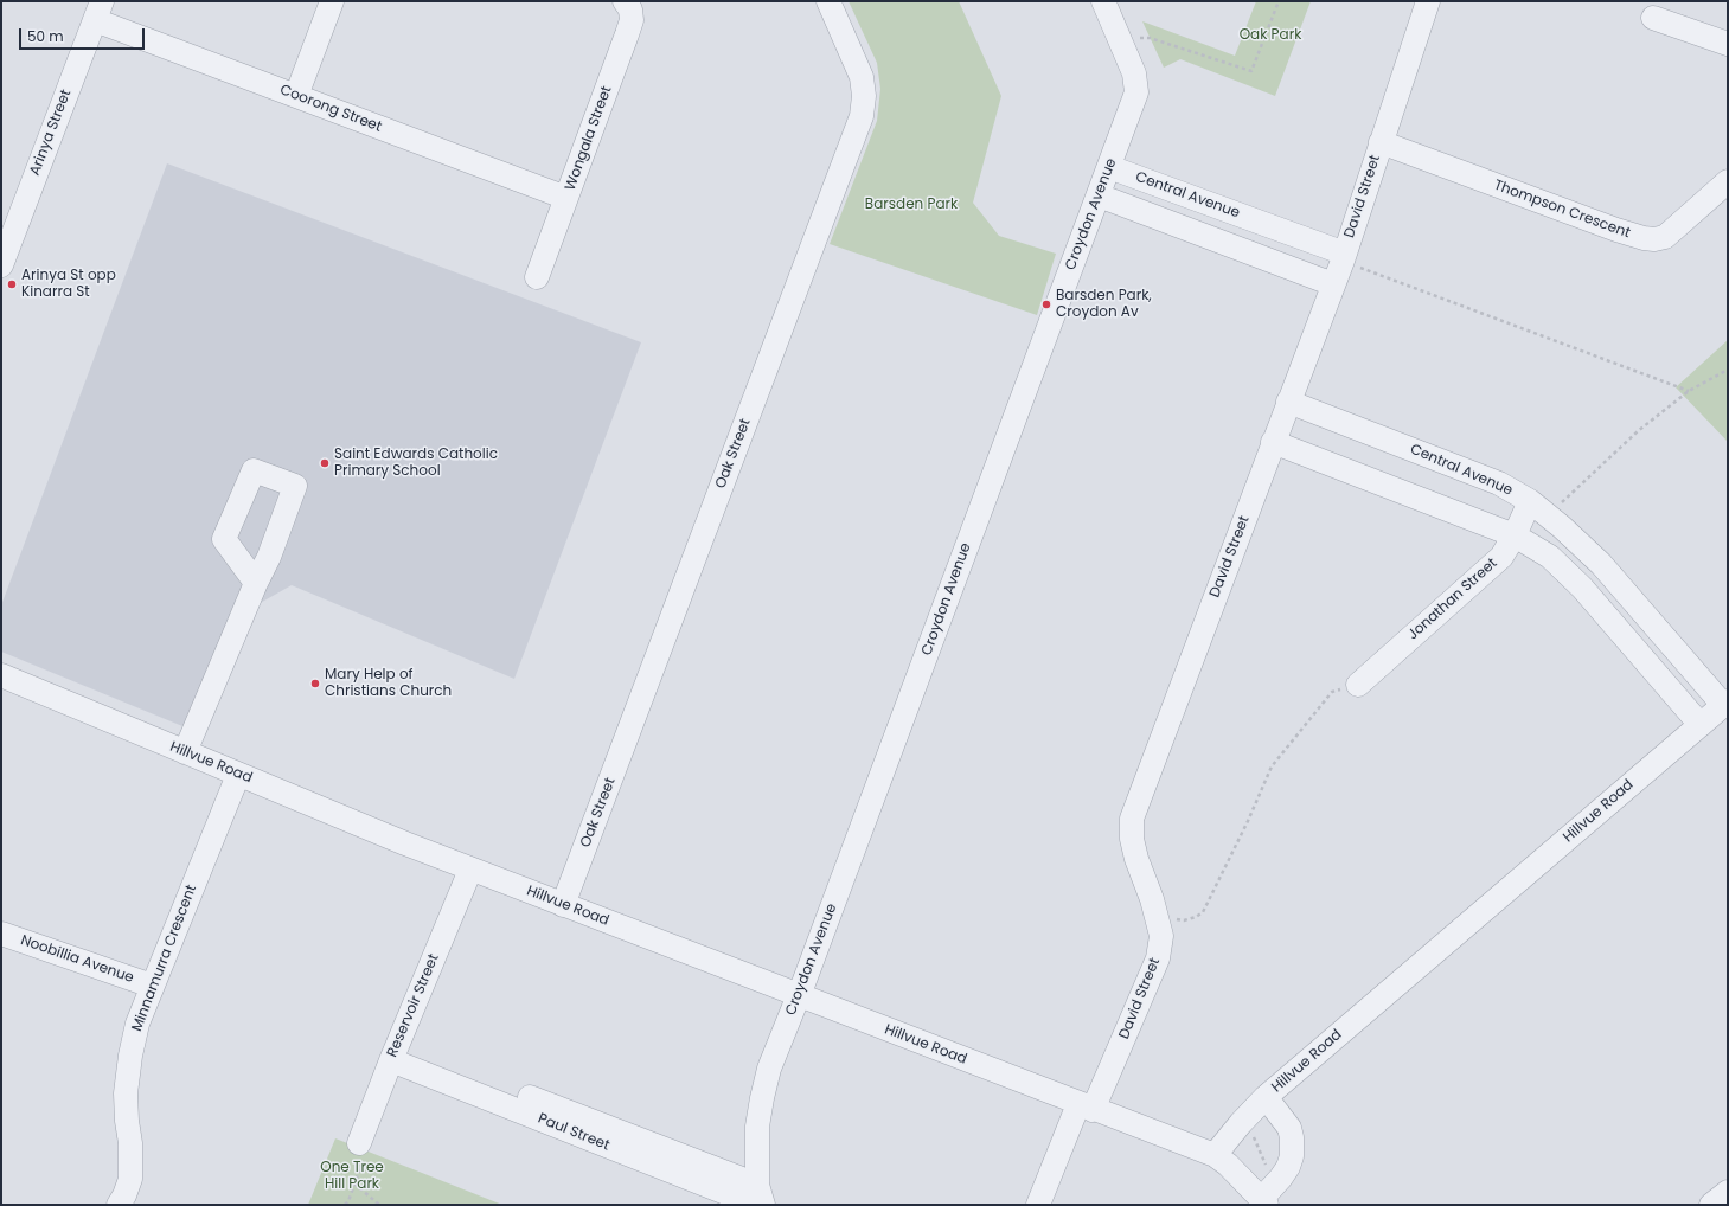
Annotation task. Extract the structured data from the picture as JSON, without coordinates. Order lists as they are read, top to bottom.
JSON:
{
  "streets": {
    "street": [
      "Coorong Street",
      "Arinya Street",
      "Wongala Street",
      "Central Avenue",
      "David Street",
      "Thompson Crescent",
      "Croydon Avenue",
      "Oak Street",
      "Jonathan Street",
      "Hillvue Road",
      "Minnamurra Crescent",
      "Noobillia Avenue",
      "Reservoir Street",
      "Paul Street"
    ]
  },
  "crossings": [
    ["Coorong Street", "Arinya Street"],
    ["Coorong Street", "Wongala Street"],
    ["Central Avenue", "David Street"],
    ["Central Avenue", "Croydon Avenue"],
    ["Central Avenue", "Jonathan Street"],
    ["Central Avenue", "Hillvue Road"],
    ["David Street", "Thompson Crescent"],
    ["David Street", "Hillvue Road"],
    ["Croydon Avenue", "Hillvue Road"],
    ["Croydon Avenue", "Paul Street"],
    ["Oak Street", "Hillvue Road"],
    ["Hillvue Road", "Minnamurra Crescent"],
    ["Hillvue Road", "Reservoir Street"],
    ["Minnamurra Crescent", "Noobillia Avenue"],
    ["Reservoir Street", "Paul Street"]
  ],
  "parks": ["Oak Park", "Barsden Park", "One Tree Hill Park"],
  "places": [
    "Arinya St opp Kinarra St",
    "Barsden Park, Croydon Av",
    "Saint Edwards Catholic Primary School",
    "Mary Help of Christians Church"
  ],
  "scale_bar": "50 m"
}
